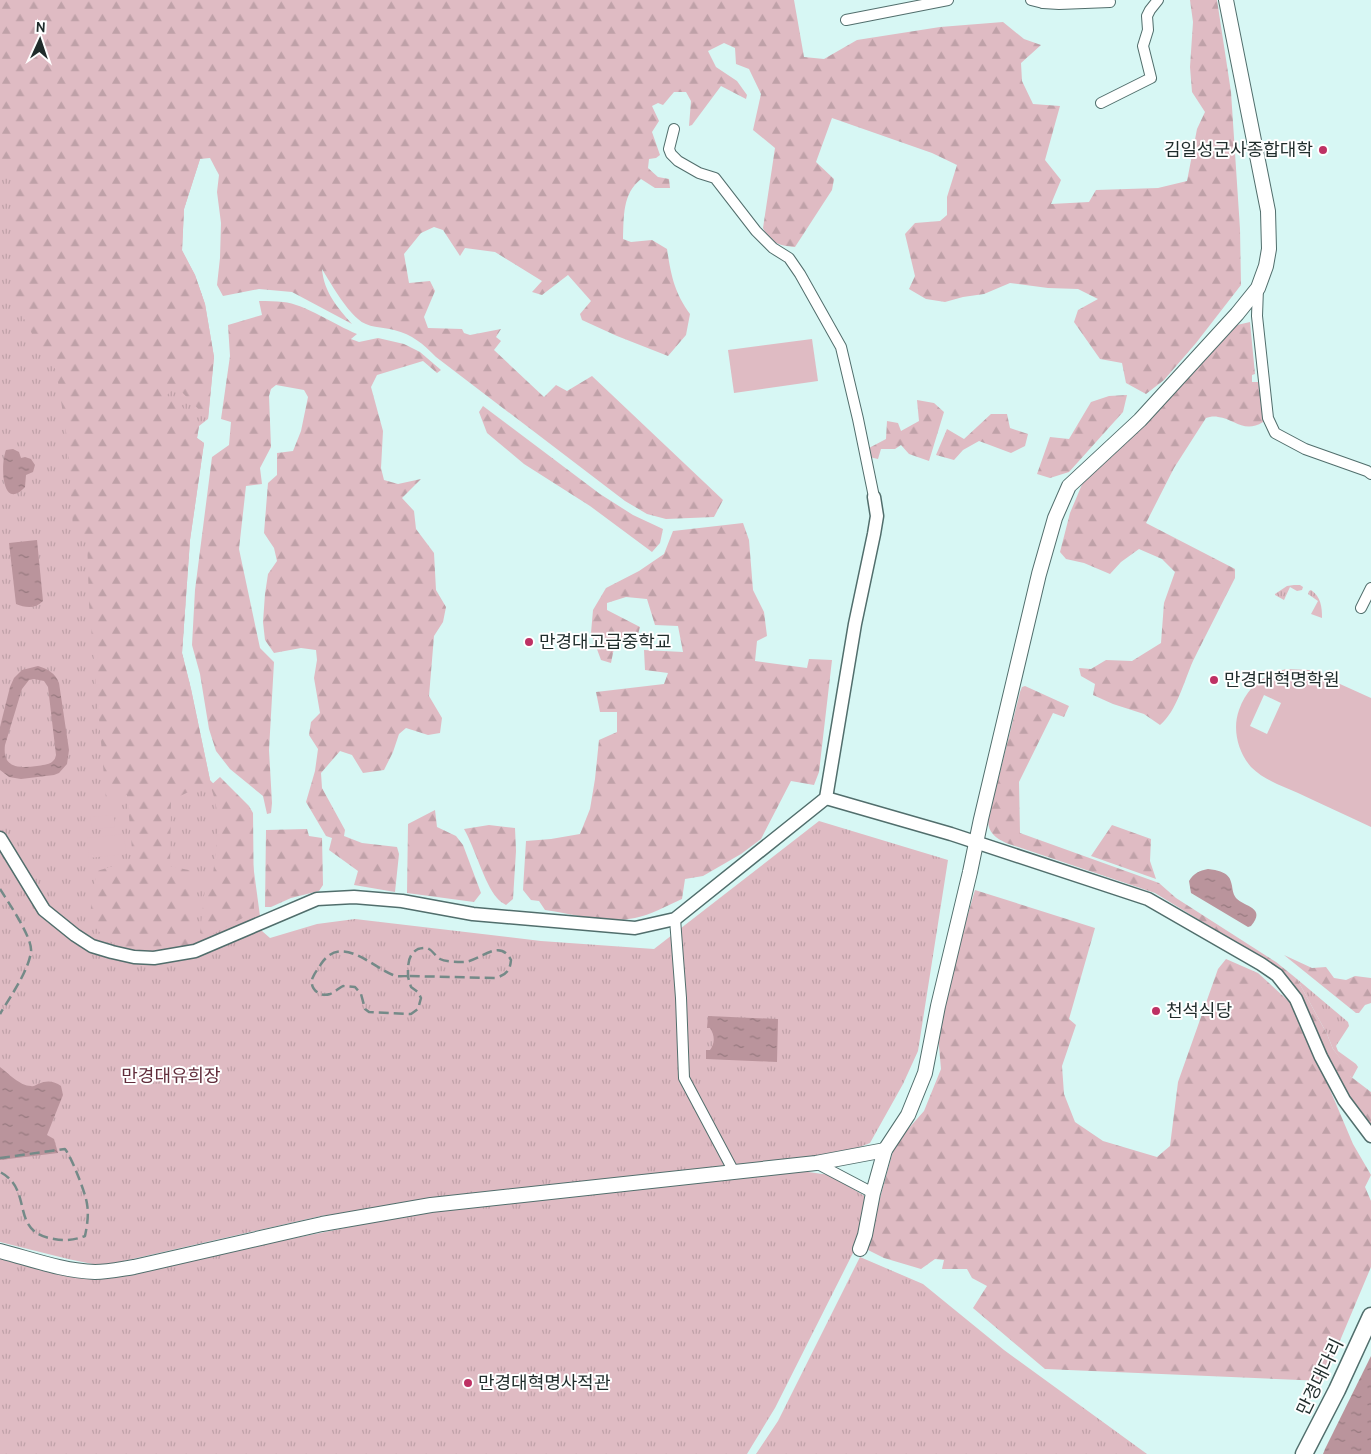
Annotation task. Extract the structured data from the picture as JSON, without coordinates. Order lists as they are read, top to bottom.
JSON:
{
  "streets": {
    "highway": ["만경대다리"]
  },
  "parks": ["만경대유희장"],
  "places": [
    "김일성군사종합대학",
    "만경대고급중학교",
    "만경대혁명학원",
    "천석식당",
    "만경대혁명사적관"
  ],
  "north": "top"
}
